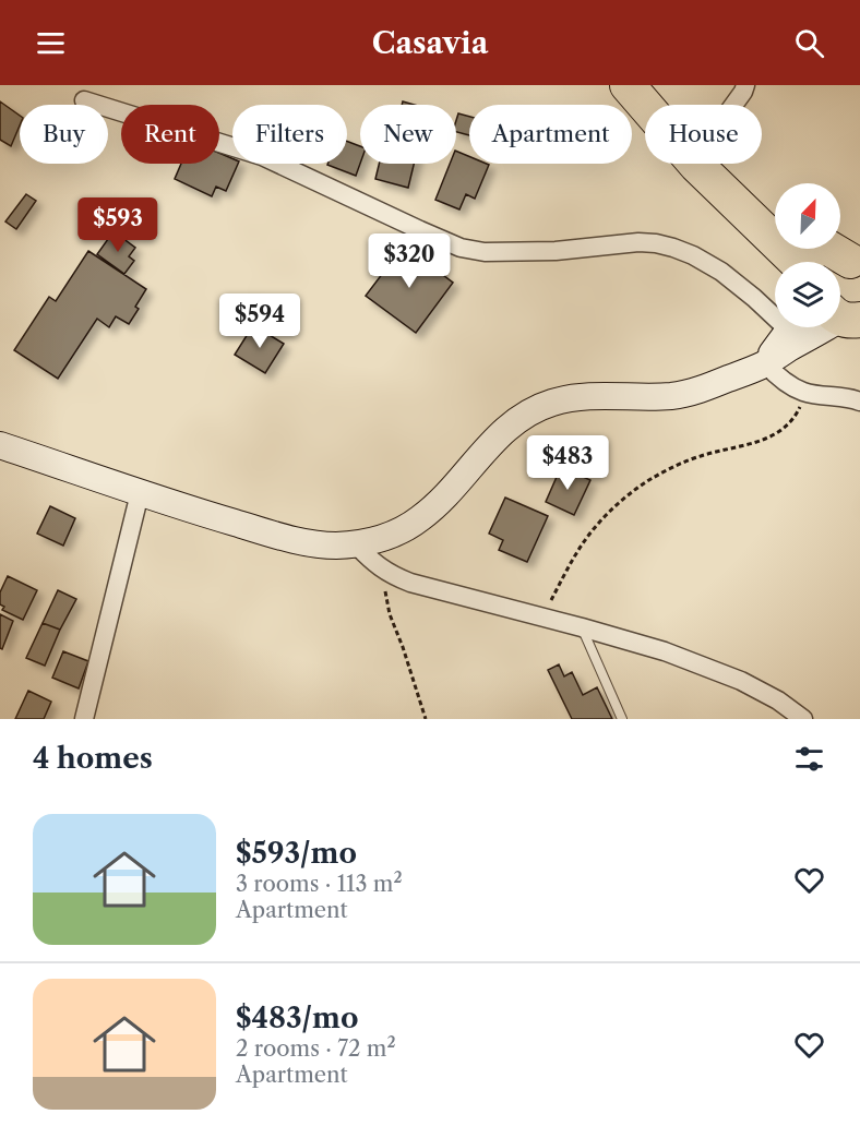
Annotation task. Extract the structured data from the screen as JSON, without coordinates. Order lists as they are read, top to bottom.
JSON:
{
  "north": "top right",
  "page": {
    "header": "Casavia",
    "chip": [
      "Buy",
      "Rent",
      "Filters",
      "New",
      "Apartment",
      "House"
    ],
    "price": [
      "$593",
      "$320",
      "$594",
      "$483"
    ],
    "heading": "4 homes",
    "list": [
      {
        "name": "$593/mo",
        "note": "3 rooms · 113 m² · Apartment"
      },
      {
        "name": "$483/mo",
        "note": "2 rooms · 72 m² · Apartment"
      }
    ]
  }
}
